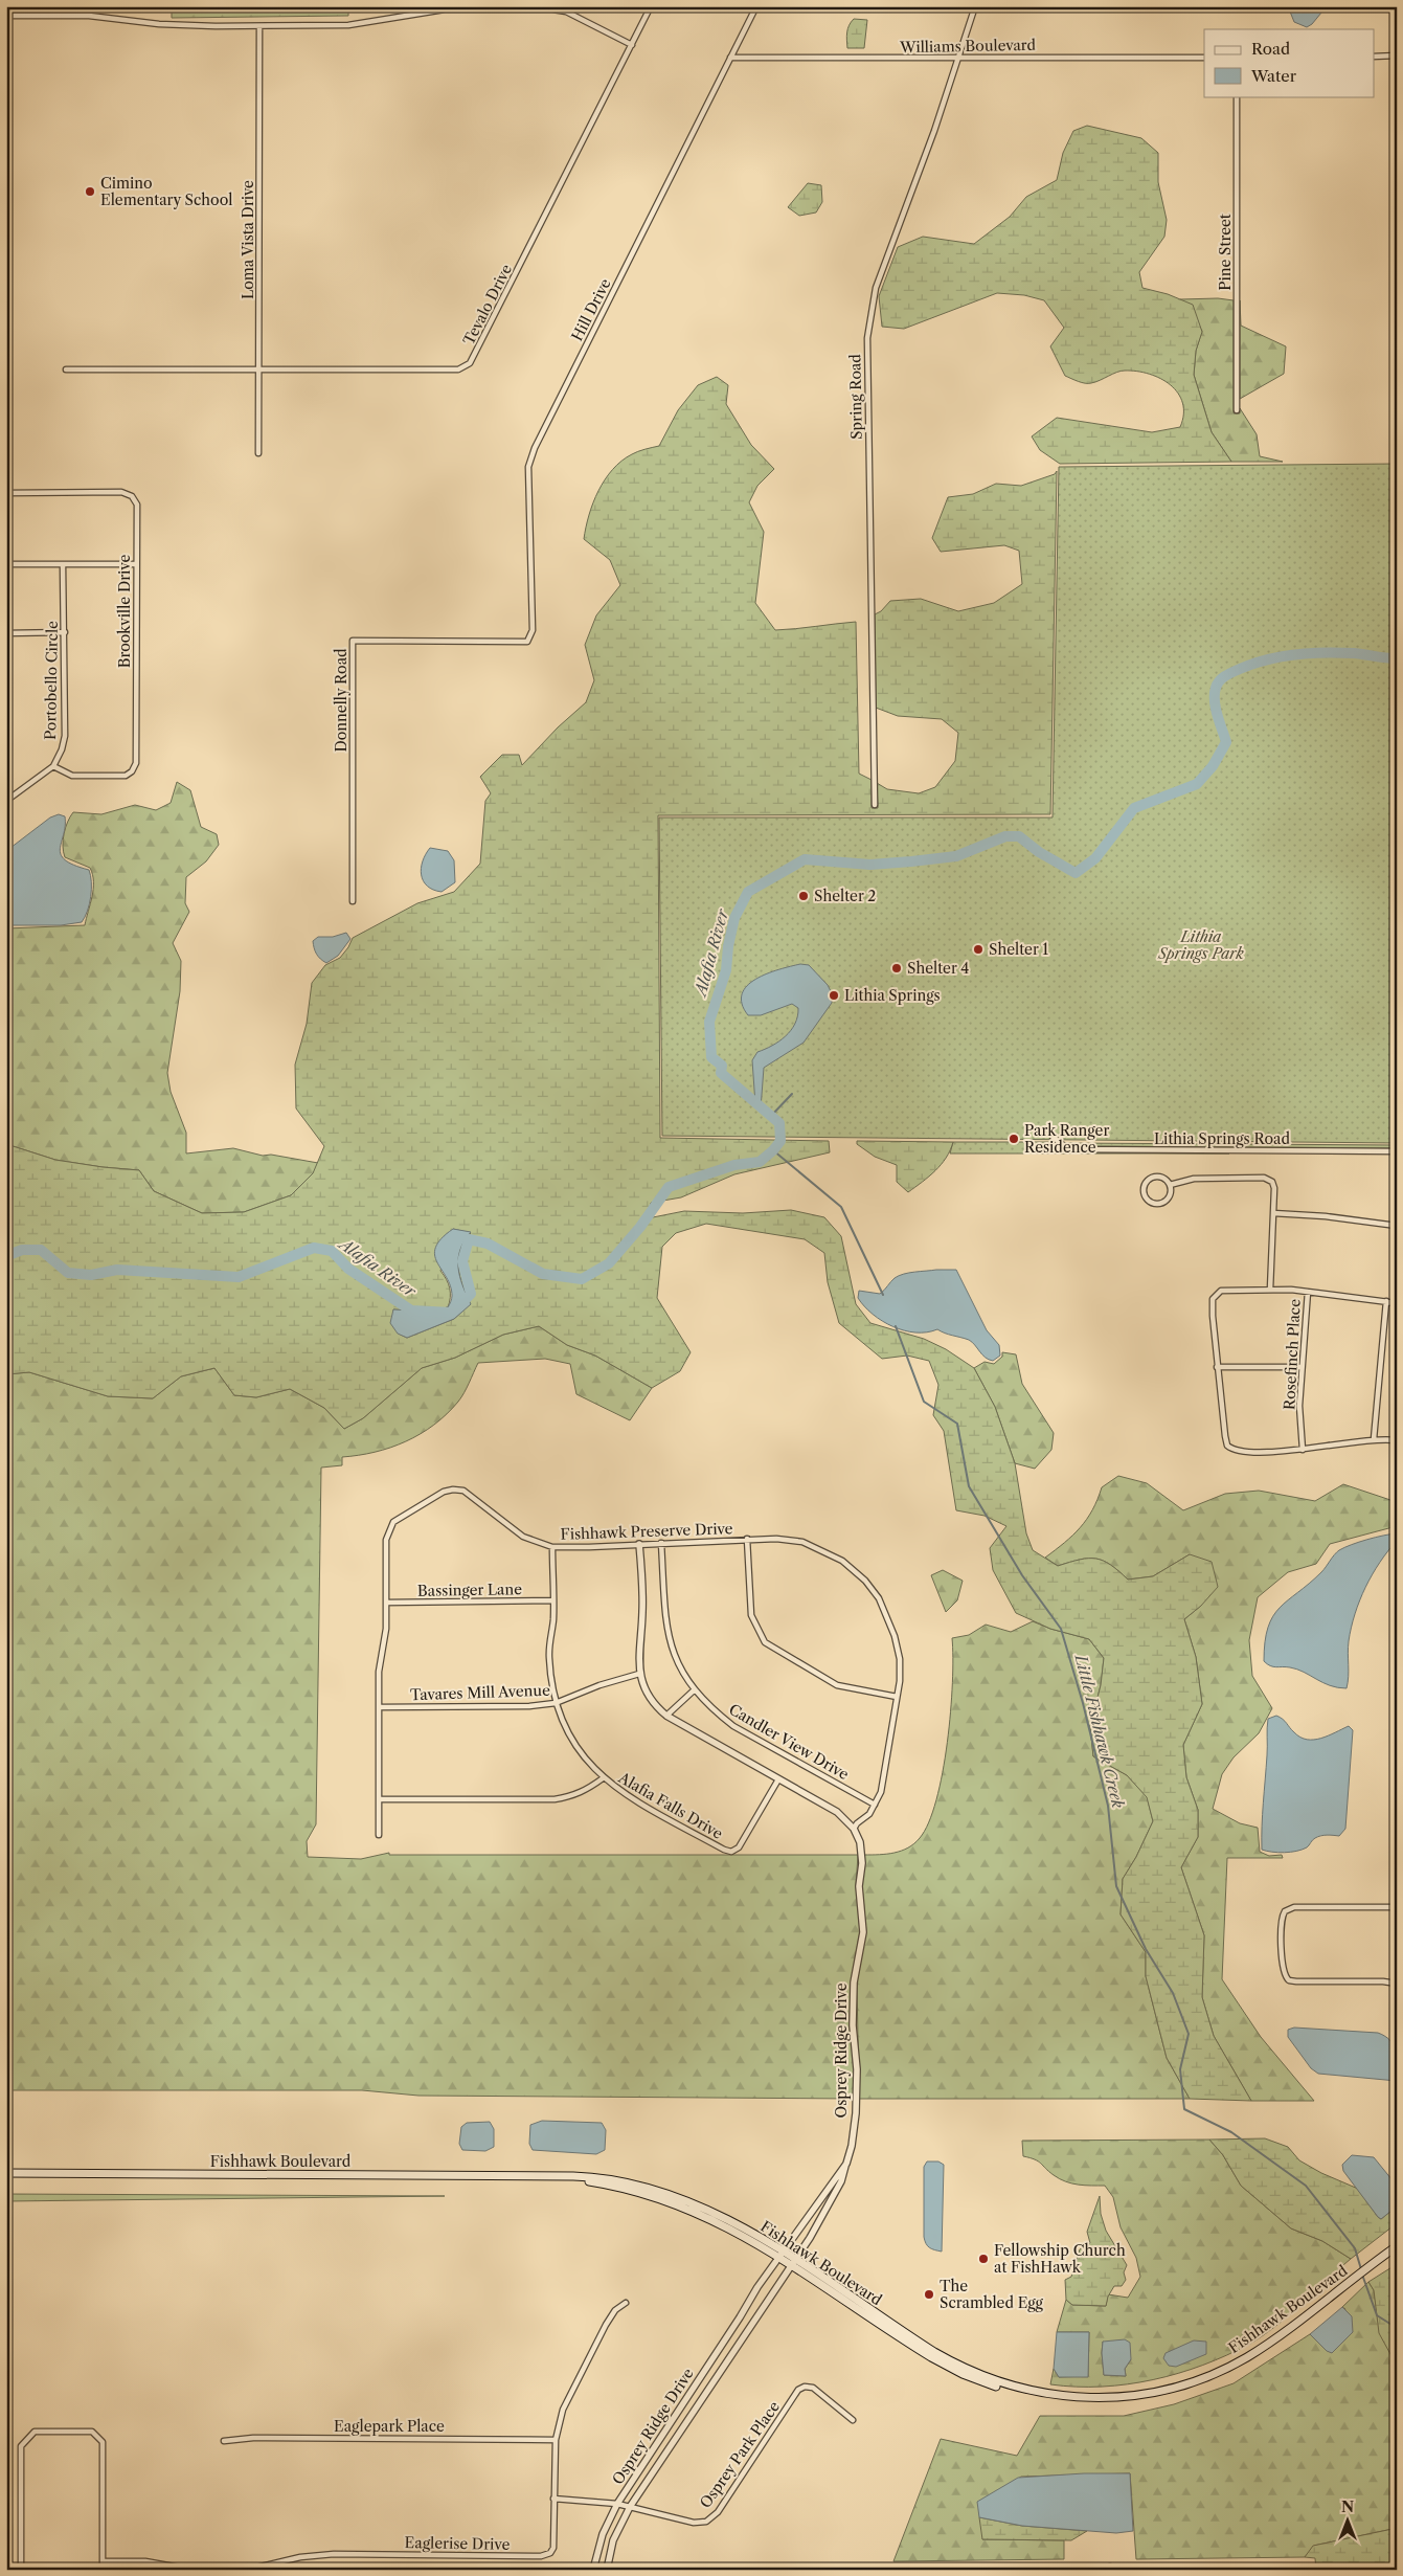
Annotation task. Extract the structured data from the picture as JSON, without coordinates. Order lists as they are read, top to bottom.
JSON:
{
  "streets": {
    "main road": ["Fishhawk Boulevard"],
    "street": [
      "Williams Boulevard",
      "Loma Vista Drive",
      "Pine Street",
      "Tevalo Drive",
      "Hill Drive",
      "Spring Road",
      "Brookville Drive",
      "Portobello Circle",
      "Donnelly Road",
      "Lithia Springs Road",
      "Rosefinch Place",
      "Fishhawk Preserve Drive",
      "Bassinger Lane",
      "Tavares Mill Avenue",
      "Candler View Drive",
      "Alafia Falls Drive",
      "Osprey Ridge Drive",
      "Eaglepark Place",
      "Osprey Park Place",
      "Eaglerise Drive"
    ]
  },
  "crossings": [
    ["Williams Boulevard", "Hill Drive"],
    ["Williams Boulevard", "Spring Road"],
    ["Loma Vista Drive", "Tevalo Drive"],
    ["Hill Drive", "Donnelly Road"],
    ["Brookville Drive", "Portobello Circle"],
    ["Fishhawk Preserve Drive", "Bassinger Lane"],
    ["Fishhawk Preserve Drive", "Tavares Mill Avenue"],
    ["Fishhawk Preserve Drive", "Candler View Drive"],
    ["Fishhawk Preserve Drive", "Alafia Falls Drive"],
    ["Fishhawk Preserve Drive", "Osprey Ridge Drive"],
    ["Bassinger Lane", "Alafia Falls Drive"],
    ["Tavares Mill Avenue", "Alafia Falls Drive"],
    ["Tavares Mill Avenue", "Osprey Ridge Drive"],
    ["Alafia Falls Drive", "Osprey Ridge Drive"],
    ["Osprey Ridge Drive", "Fishhawk Boulevard"],
    ["Osprey Ridge Drive", "Osprey Park Place"]
  ],
  "water": ["Alafia River", "Little Fishhawk Creek"],
  "parks": ["Lithia Springs Park"],
  "places": [
    "Cimino Elementary School",
    "Shelter 2",
    "Shelter 1",
    "Shelter 4",
    "Lithia Springs",
    "Park Ranger Residence",
    "Fellowship Church at FishHawk",
    "The Scrambled Egg"
  ],
  "legend": ["Road", "Water"],
  "north": "top"
}
